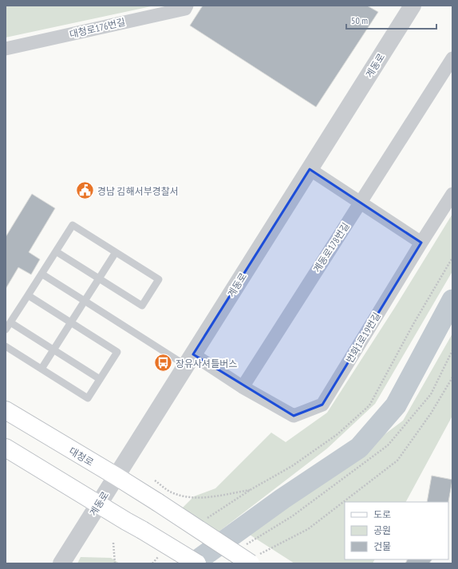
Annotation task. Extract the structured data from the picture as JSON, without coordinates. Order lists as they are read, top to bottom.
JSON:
{
  "streets": {
    "main road": ["대청로"],
    "street": [
      "대청로176번길",
      "계동로",
      "계동로178번길",
      "번화1로19번길"
    ]
  },
  "crossings": [
    ["계동로", "대청로"],
    ["계동로178번길", "번화1로19번길"]
  ],
  "places": {
    "public building": ["경남 김해서부경찰서"],
    "bus stop": ["장유사셔틀버스"]
  },
  "legend": ["도로", "공원", "건물"],
  "scale_bar": "50 m"
}
